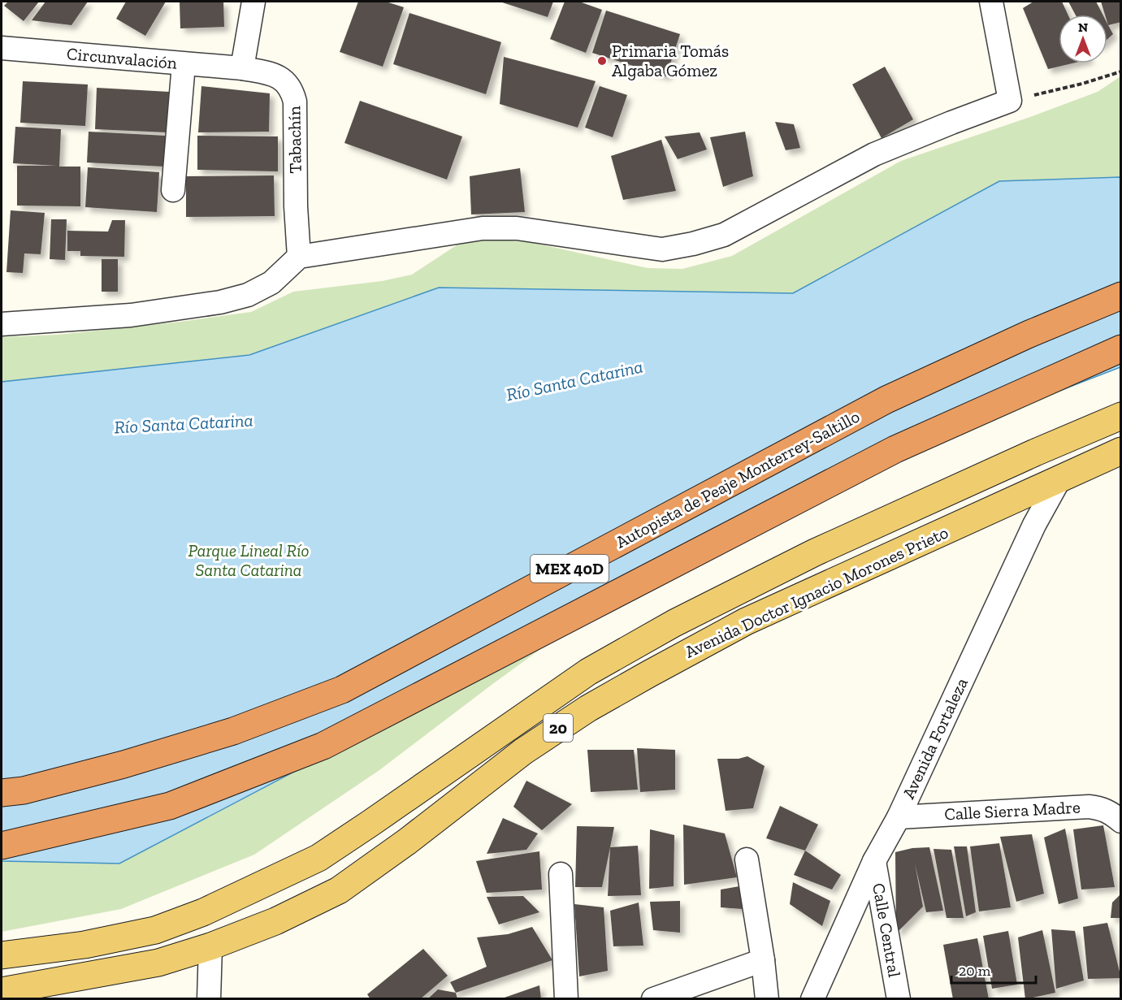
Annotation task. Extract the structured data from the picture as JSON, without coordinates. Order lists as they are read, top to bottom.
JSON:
{
  "streets": {
    "highway": ["Autopista de Peaje Monterrey-Saltillo", "MEX 40D"],
    "main road": ["Avenida Doctor Ignacio Morones Prieto", "20"],
    "street": [
      "Circunvalación",
      "Tabachín",
      "Avenida Fortaleza",
      "Calle Sierra Madre",
      "Calle Central"
    ]
  },
  "crossings": [
    ["Circunvalación", "Tabachín"],
    ["Avenida Doctor Ignacio Morones Prieto", "Avenida Fortaleza"],
    ["Avenida Fortaleza", "Calle Sierra Madre"],
    ["Avenida Fortaleza", "Calle Central"]
  ],
  "water": ["Río Santa Catarina"],
  "parks": ["Parque Lineal Río Santa Catarina"],
  "places": ["Primaria Tomás Algaba Gómez"],
  "scale_bar": "20 m",
  "north": "top"
}
